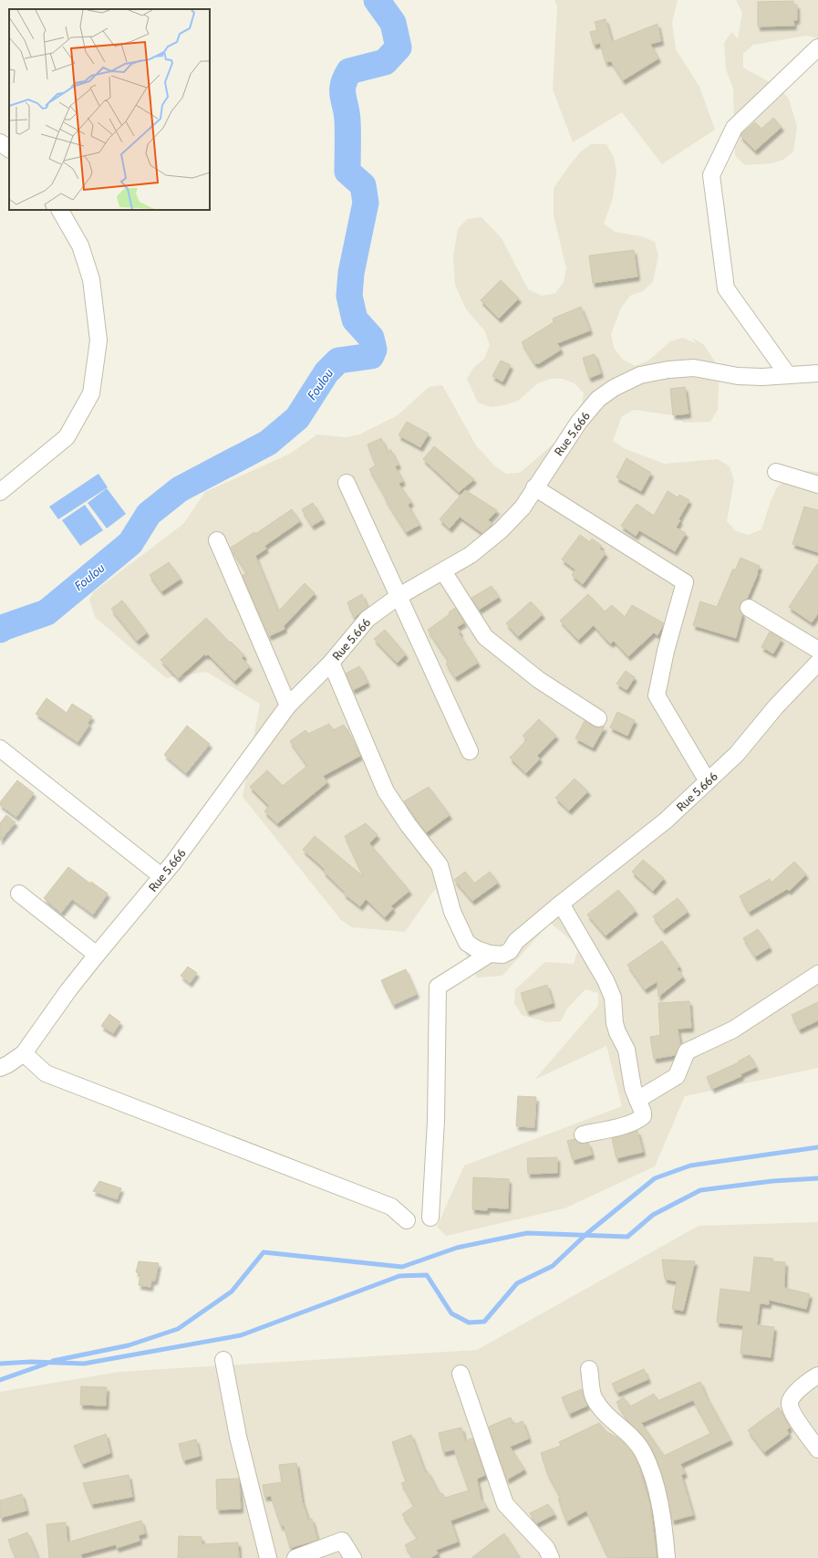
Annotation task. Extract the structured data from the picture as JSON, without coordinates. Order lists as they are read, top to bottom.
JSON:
{
  "streets": {
    "street": ["Rue 5.666"]
  },
  "water": ["Foulou"]
}
